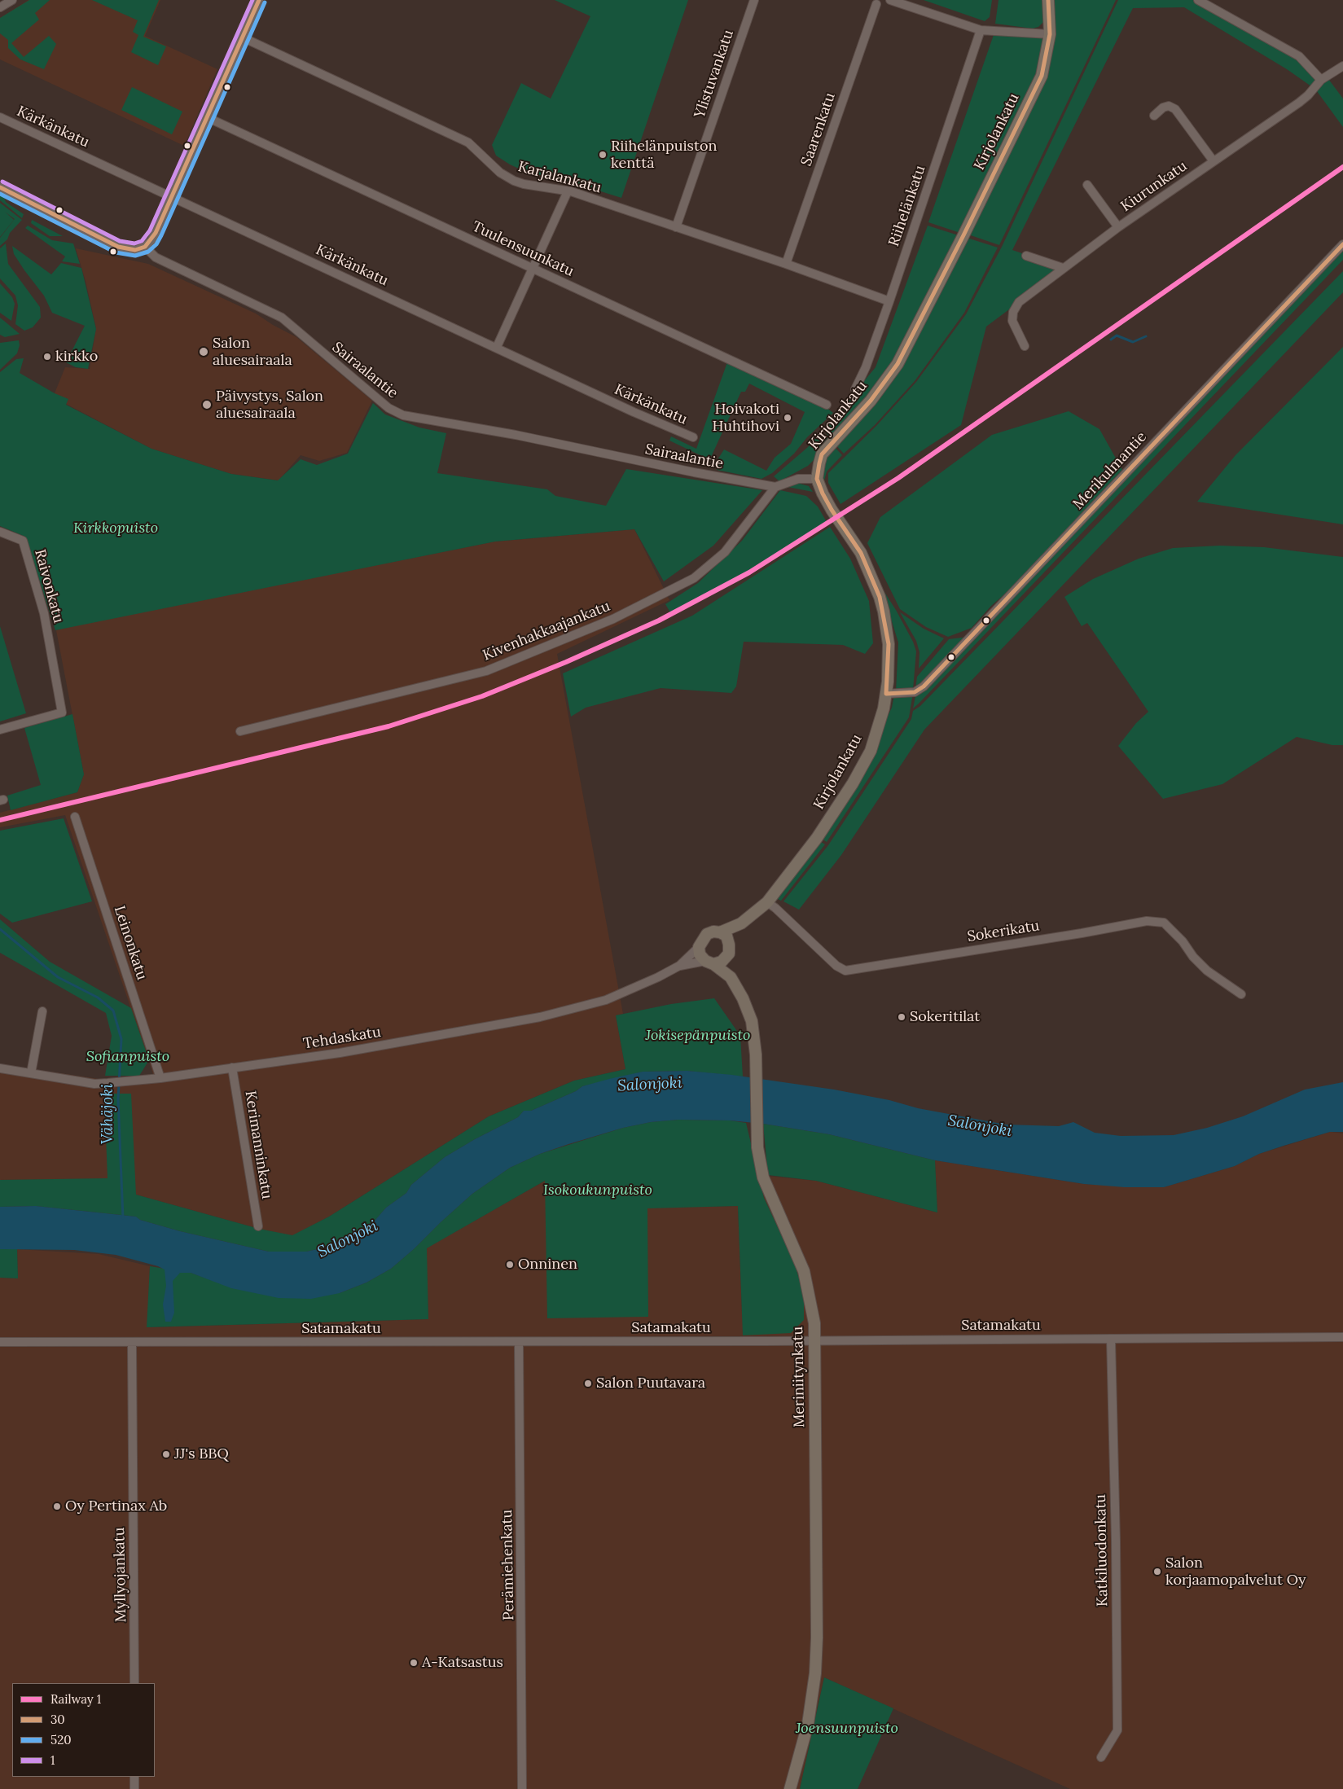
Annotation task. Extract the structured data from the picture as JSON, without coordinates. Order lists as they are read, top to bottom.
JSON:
{
  "streets": {
    "main road": ["Kirjolankatu", "Meriniitynkatu"],
    "street": [
      "Ylistuvankatu",
      "Kärkänkatu",
      "Saarenkatu",
      "Karjalankatu",
      "Kiurunkatu",
      "Riihelänkatu",
      "Tuulensuunkatu",
      "Sairaalantie",
      "Merikulmantie",
      "Raivonkatu",
      "Kivenhakkaajankatu",
      "Sokerikatu",
      "Leinonkatu",
      "Tehdaskatu",
      "Kerimanninkatu",
      "Satamakatu",
      "Katkiluodonkatu",
      "Perämiehenkatu",
      "Myllyojankatu"
    ]
  },
  "crossings": [
    ["Ylistuvankatu", "Karjalankatu"],
    ["Saarenkatu", "Karjalankatu"],
    ["Kirjolankatu", "Merikulmantie"],
    ["Kirjolankatu", "Sokerikatu"],
    ["Kirjolankatu", "Tehdaskatu"],
    ["Kirjolankatu", "Meriniitynkatu"],
    ["Karjalankatu", "Riihelänkatu"],
    ["Sairaalantie", "Kivenhakkaajankatu"],
    ["Leinonkatu", "Tehdaskatu"],
    ["Tehdaskatu", "Kerimanninkatu"],
    ["Tehdaskatu", "Meriniitynkatu"],
    ["Satamakatu", "Meriniitynkatu"],
    ["Satamakatu", "Katkiluodonkatu"],
    ["Satamakatu", "Perämiehenkatu"],
    ["Satamakatu", "Myllyojankatu"]
  ],
  "water": ["Salonjoki", "Vähäjoki"],
  "parks": [
    "Kirkkopuisto",
    "Jokisepänpuisto",
    "Sofianpuisto",
    "Isokoukunpuisto",
    "Joensuunpuisto"
  ],
  "places": [
    "Riihelänpuiston kenttä",
    "Salon aluesairaala",
    "kirkko",
    "Päivystys, Salon aluesairaala",
    "Hoivakoti Huhtihovi",
    "Sokeritilat",
    "Onninen",
    "Salon Puutavara",
    "JJ's BBQ",
    "Oy Pertinax Ab",
    "Salon korjaamopalvelut Oy",
    "A-Katsastus"
  ],
  "lines": [
    "transit line 30",
    "transit line 1",
    "transit line 520",
    "rail line 1"
  ],
  "legend": [
    "Railway 1",
    "30",
    "520",
    "1"
  ]
}
